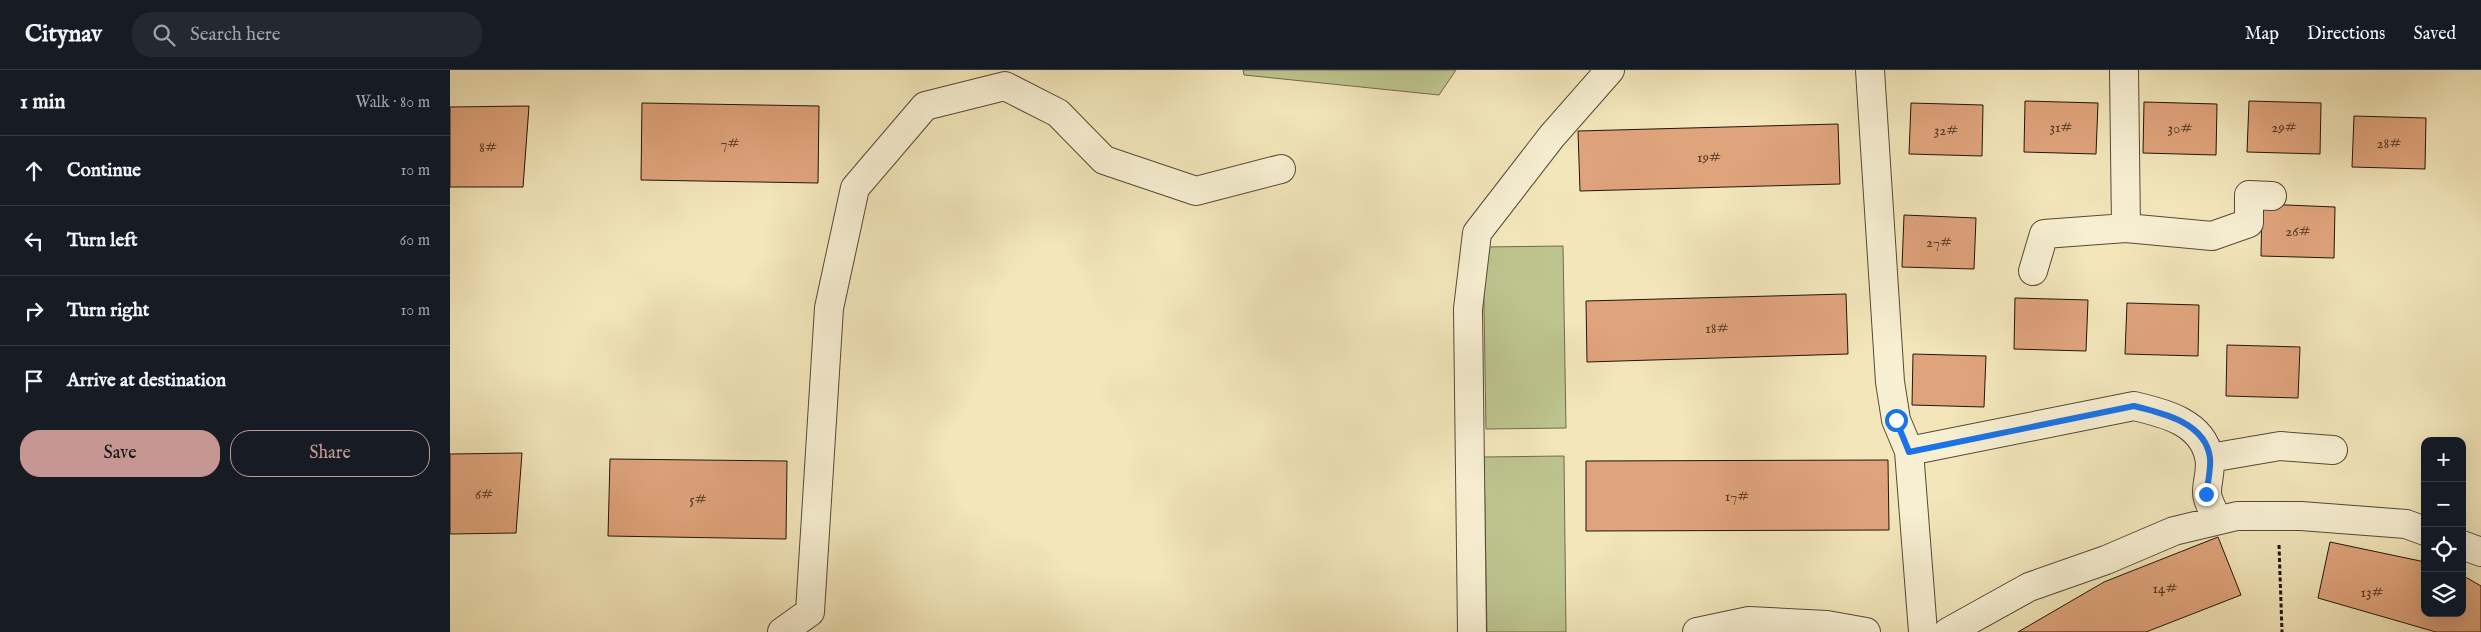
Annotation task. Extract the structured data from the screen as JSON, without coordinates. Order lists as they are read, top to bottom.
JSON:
{
  "house_numbers": [
    "31#",
    "29#",
    "30#",
    "32#",
    "7#",
    "28#",
    "8#",
    "19#",
    "26#",
    "27#",
    "18#",
    "6#",
    "17#",
    "5#",
    "14#",
    "13#"
  ],
  "page": {
    "header": "Citynav",
    "search": "Search here",
    "nav": ["Map", "Directions", "Saved"],
    "heading": ["1 min", "Walk · 80 m"],
    "list": [
      ["Continue", "10 m"],
      ["Turn left", "60 m"],
      ["Turn right", "10 m"],
      "Arrive at destination"
    ],
    "buttons": ["Save", "Share"],
    "map_buttons": ["+", "−"]
  }
}
